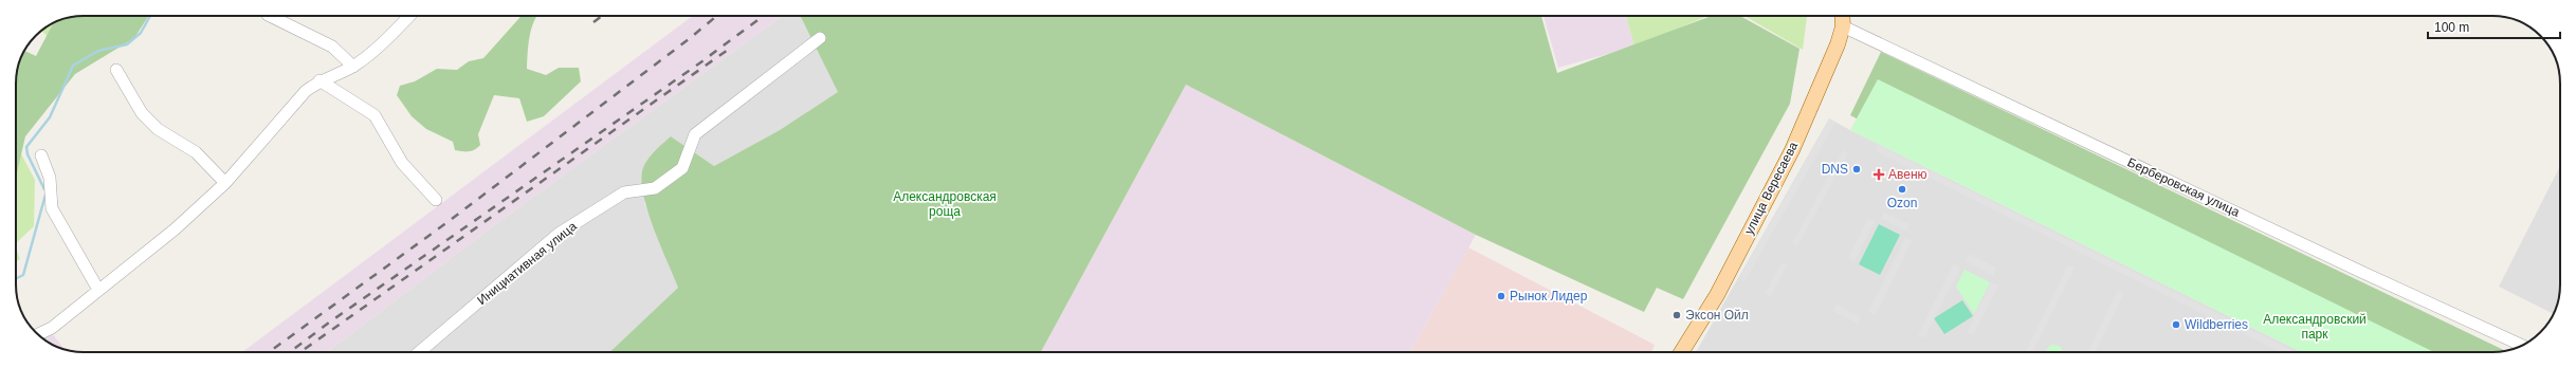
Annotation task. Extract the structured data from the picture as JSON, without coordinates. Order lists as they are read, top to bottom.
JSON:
{
  "streets": {
    "main road": ["улица Вересаева"],
    "street": ["Берберовская улица", "Инициативная улица"]
  },
  "crossings": [
    ["Берберовская улица", "улица Вересаева"]
  ],
  "parks": ["Александровская роща", "Александровский парк"],
  "places": {
    "other": [
      "DNS",
      "Ozon",
      "Рынок Лидер",
      "Эксон Ойл",
      "Wildberries"
    ],
    "health": ["Авеню"]
  },
  "scale_bar": "100 m"
}
